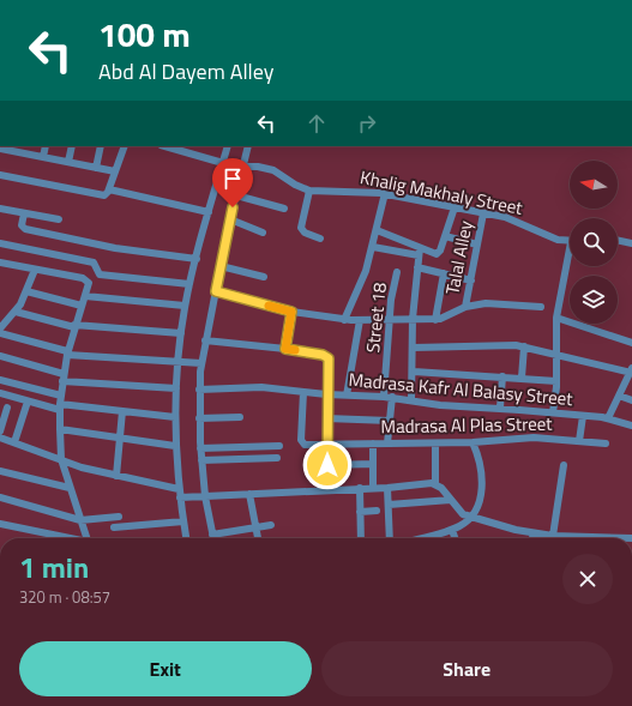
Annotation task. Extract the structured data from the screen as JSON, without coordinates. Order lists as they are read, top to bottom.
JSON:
{
  "streets": {
    "street": [
      "Khalig Makhaly Street",
      "Talal Alley",
      "Street 18",
      "Madrasa Kafr Al Balasy Street",
      "Madrasa Al Plas Street"
    ]
  },
  "crossings": [
    ["Khalig Makhaly Street", "Talal Alley"],
    ["Street 18", "Madrasa Kafr Al Balasy Street"],
    ["Madrasa Kafr Al Balasy Street", "Madrasa Al Plas Street"]
  ],
  "north": "left",
  "page": {
    "turn": ["100 m", "Abd Al Dayem Alley"],
    "heading": ["1 min", "320 m · 08:57"],
    "buttons": ["Exit", "Share"]
  }
}
